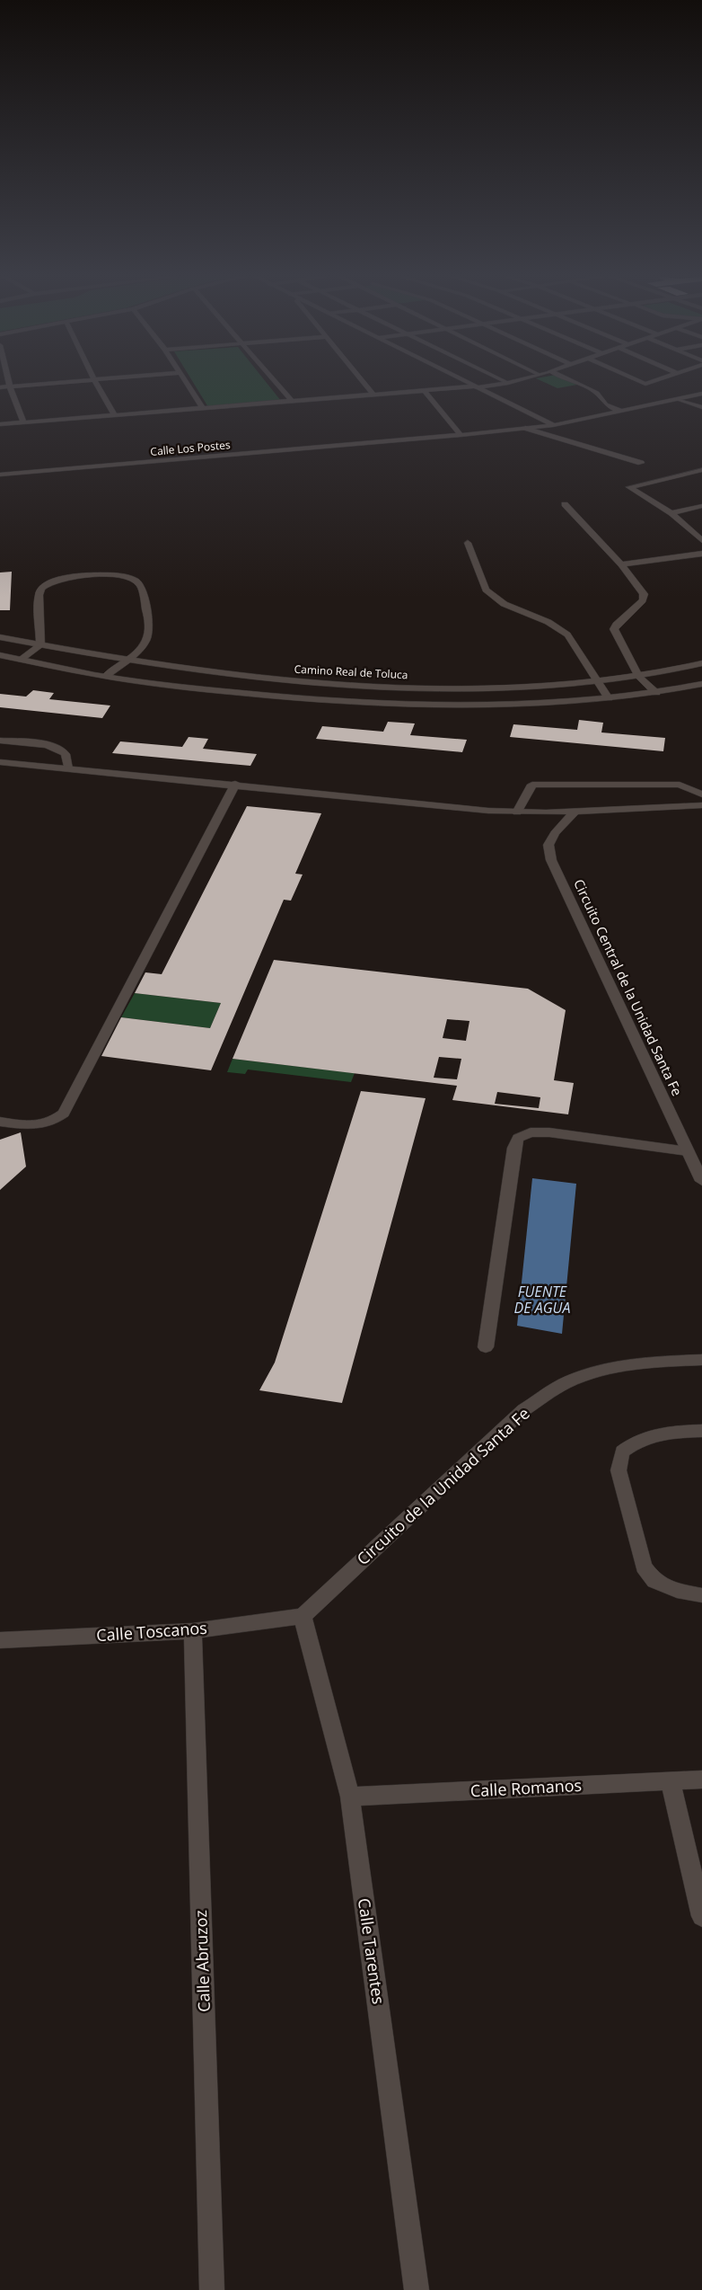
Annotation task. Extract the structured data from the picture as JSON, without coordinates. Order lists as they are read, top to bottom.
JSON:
{
  "streets": {
    "street": [
      "Calle Los Postes",
      "Camino Real de Toluca",
      "Circuito Central de la Unidad Santa Fe",
      "Circuito de la Unidad Santa Fe",
      "Calle Toscanos",
      "Calle Romanos",
      "Calle Tarentes",
      "Calle Abruzoz"
    ]
  },
  "crossings": [
    ["Circuito de la Unidad Santa Fe", "Calle Toscanos"],
    ["Circuito de la Unidad Santa Fe", "Calle Tarentes"],
    ["Calle Toscanos", "Calle Tarentes"],
    ["Calle Toscanos", "Calle Abruzoz"],
    ["Calle Romanos", "Calle Tarentes"]
  ],
  "water": ["FUENTE DE AGUA"]
}
